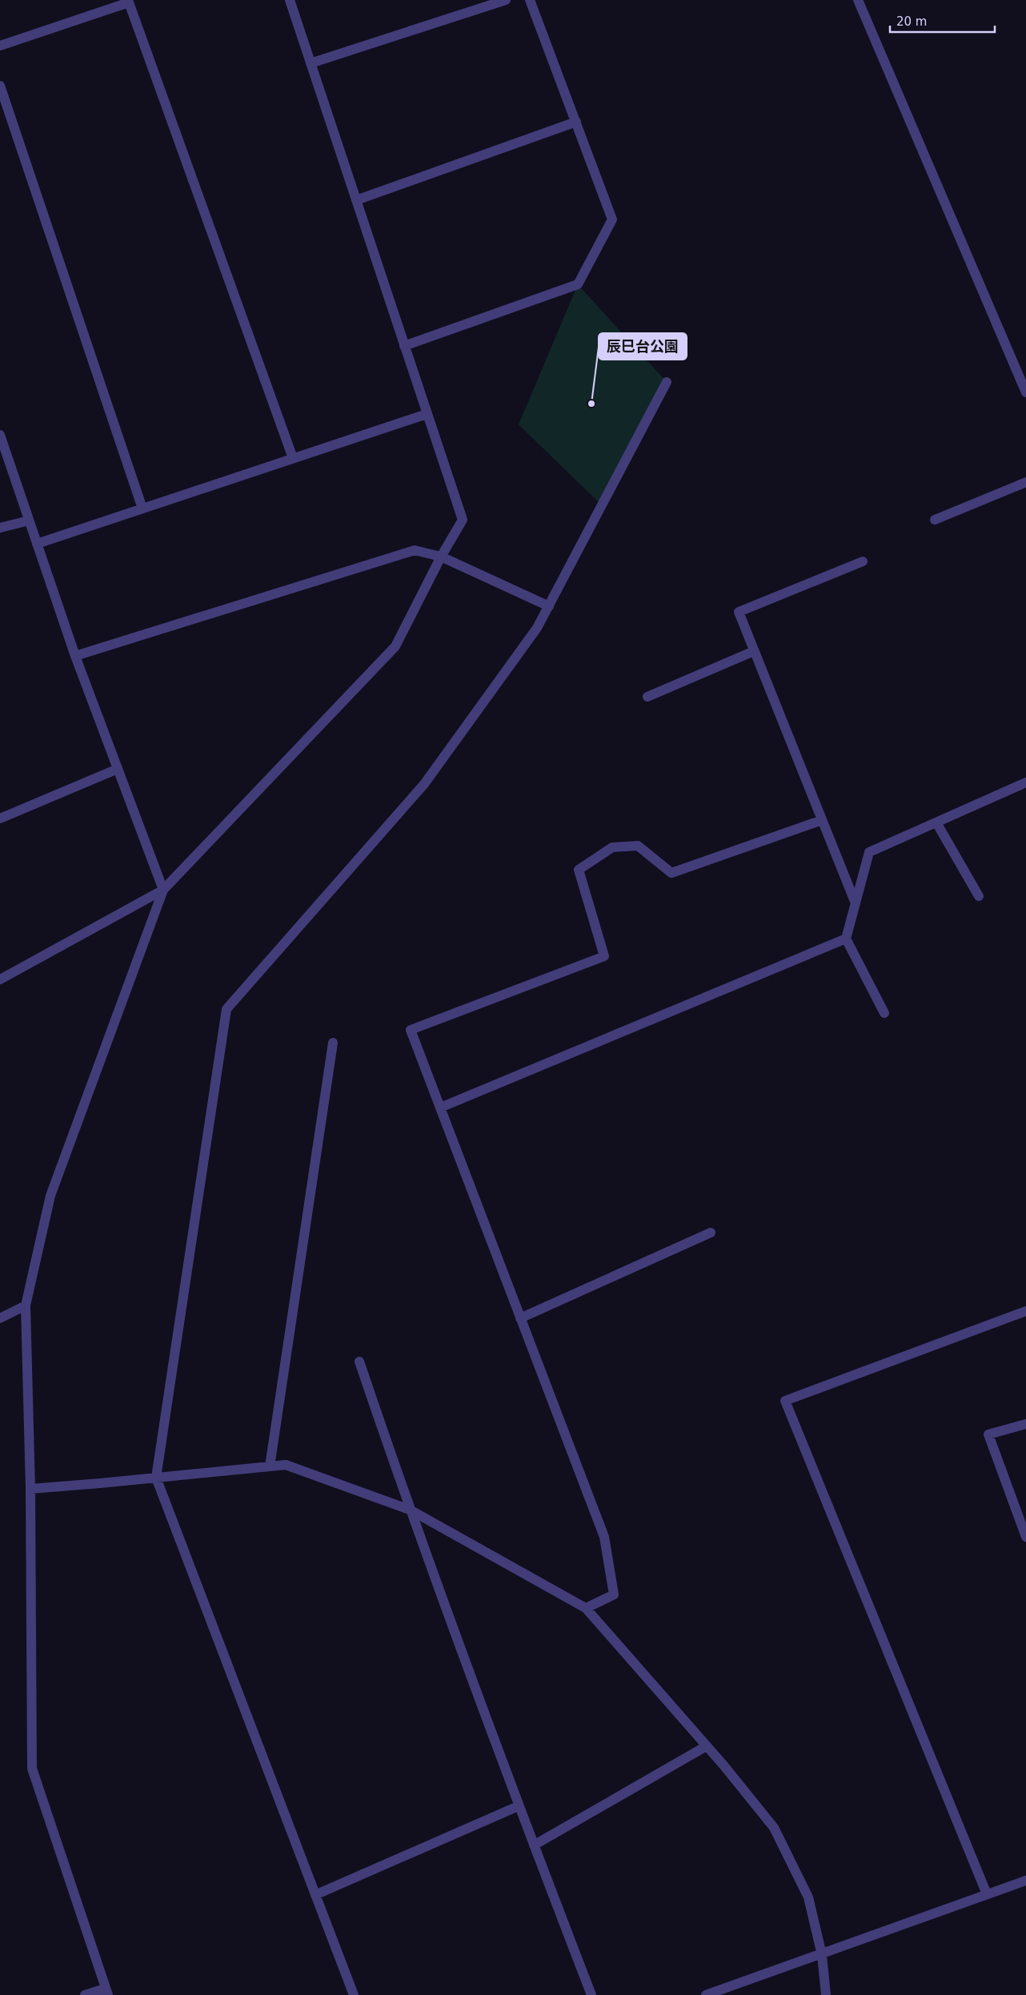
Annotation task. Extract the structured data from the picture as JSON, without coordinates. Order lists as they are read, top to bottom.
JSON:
{
  "places": ["辰巳台公園"],
  "scale_bar": "20 m"
}
